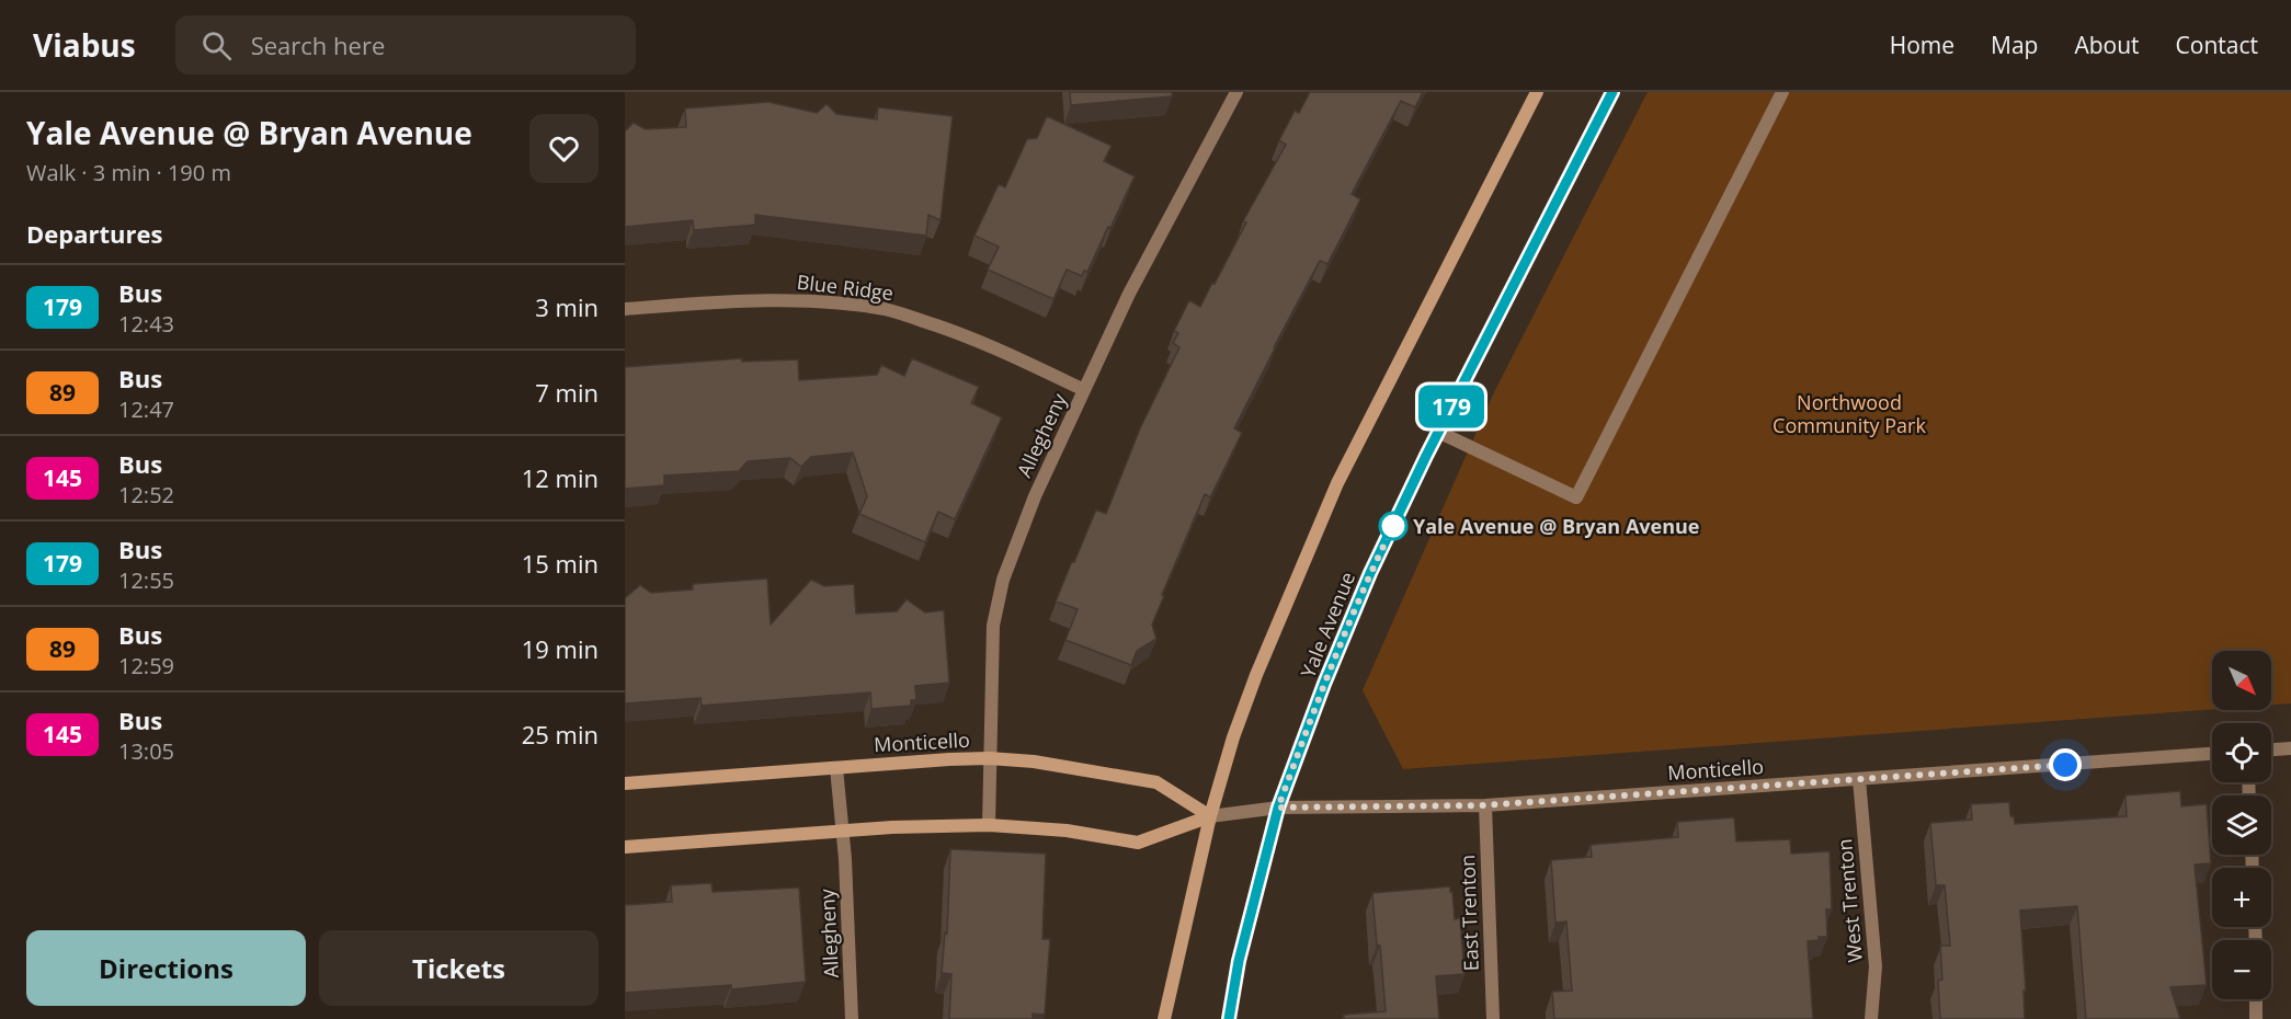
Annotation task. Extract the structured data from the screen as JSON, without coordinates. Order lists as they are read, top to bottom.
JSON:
{
  "streets": {
    "main road": ["Yale Avenue", "Monticello"],
    "street": [
      "Blue Ridge",
      "Allegheny",
      "West Trenton",
      "East Trenton"
    ]
  },
  "crossings": [
    ["Blue Ridge", "Allegheny"],
    ["Allegheny", "Monticello"],
    ["Yale Avenue", "Monticello"],
    ["Monticello", "West Trenton"],
    ["Monticello", "East Trenton"]
  ],
  "parks": ["Northwood Community Park"],
  "places": ["Yale Avenue @ Bryan Avenue"],
  "lines": ["bus line 179"],
  "north": "bottom right",
  "page": {
    "header": "Viabus",
    "search": "Search here",
    "nav": [
      "Home",
      "Map",
      "About",
      "Contact"
    ],
    "heading": [
      ["Yale Avenue @ Bryan Avenue", "Walk · 3 min · 190 m"],
      "Departures"
    ],
    "on_map": "179",
    "list": [
      {
        "mark": "179",
        "name": "Bus",
        "note": "12:43",
        "value": "3 min"
      },
      {
        "mark": "89",
        "name": "Bus",
        "note": "12:47",
        "value": "7 min"
      },
      {
        "mark": "145",
        "name": "Bus",
        "note": "12:52",
        "value": "12 min"
      },
      {
        "mark": "179",
        "name": "Bus",
        "note": "12:55",
        "value": "15 min"
      },
      {
        "mark": "89",
        "name": "Bus",
        "note": "12:59",
        "value": "19 min"
      },
      {
        "mark": "145",
        "name": "Bus",
        "note": "13:05",
        "value": "25 min"
      }
    ],
    "map_buttons": ["+", "−"],
    "buttons": ["Directions", "Tickets"]
  }
}
